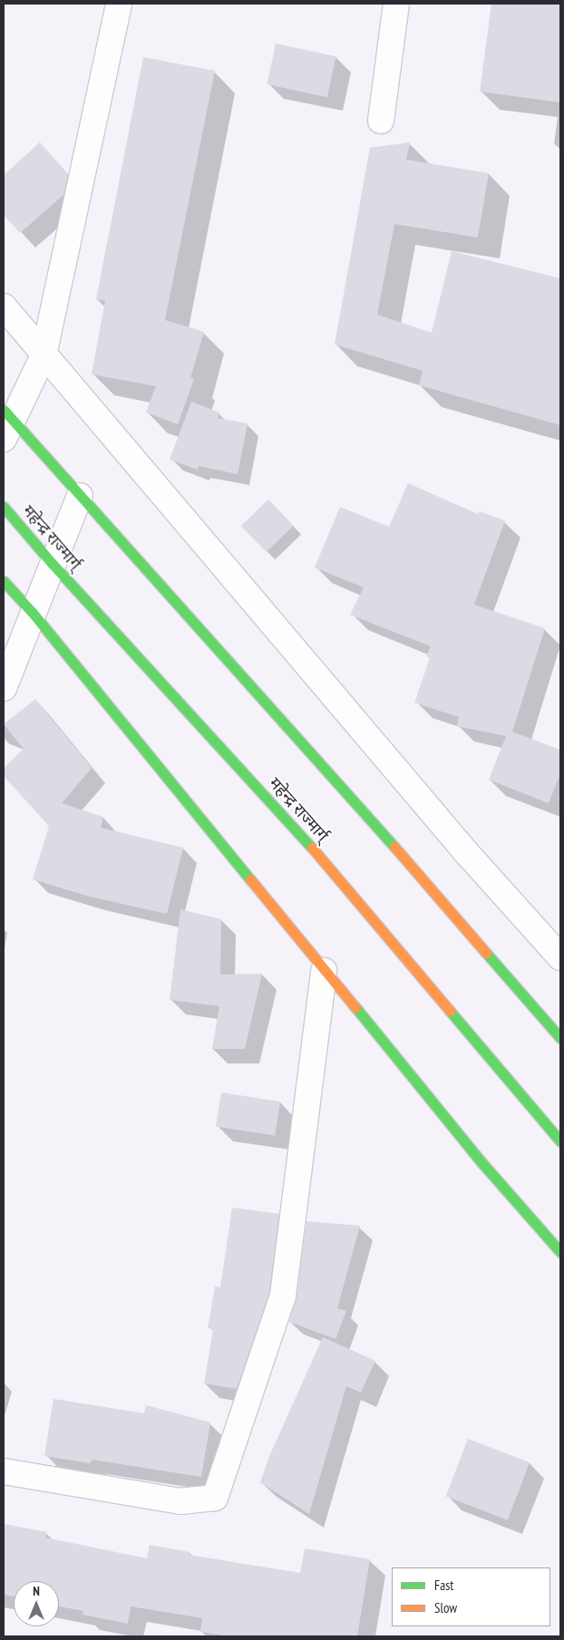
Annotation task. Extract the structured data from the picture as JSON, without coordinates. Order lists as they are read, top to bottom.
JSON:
{
  "streets": {
    "main road": ["महेन्द्र राज्मार्ग्"]
  },
  "legend": ["Fast", "Slow"],
  "north": "top"
}
